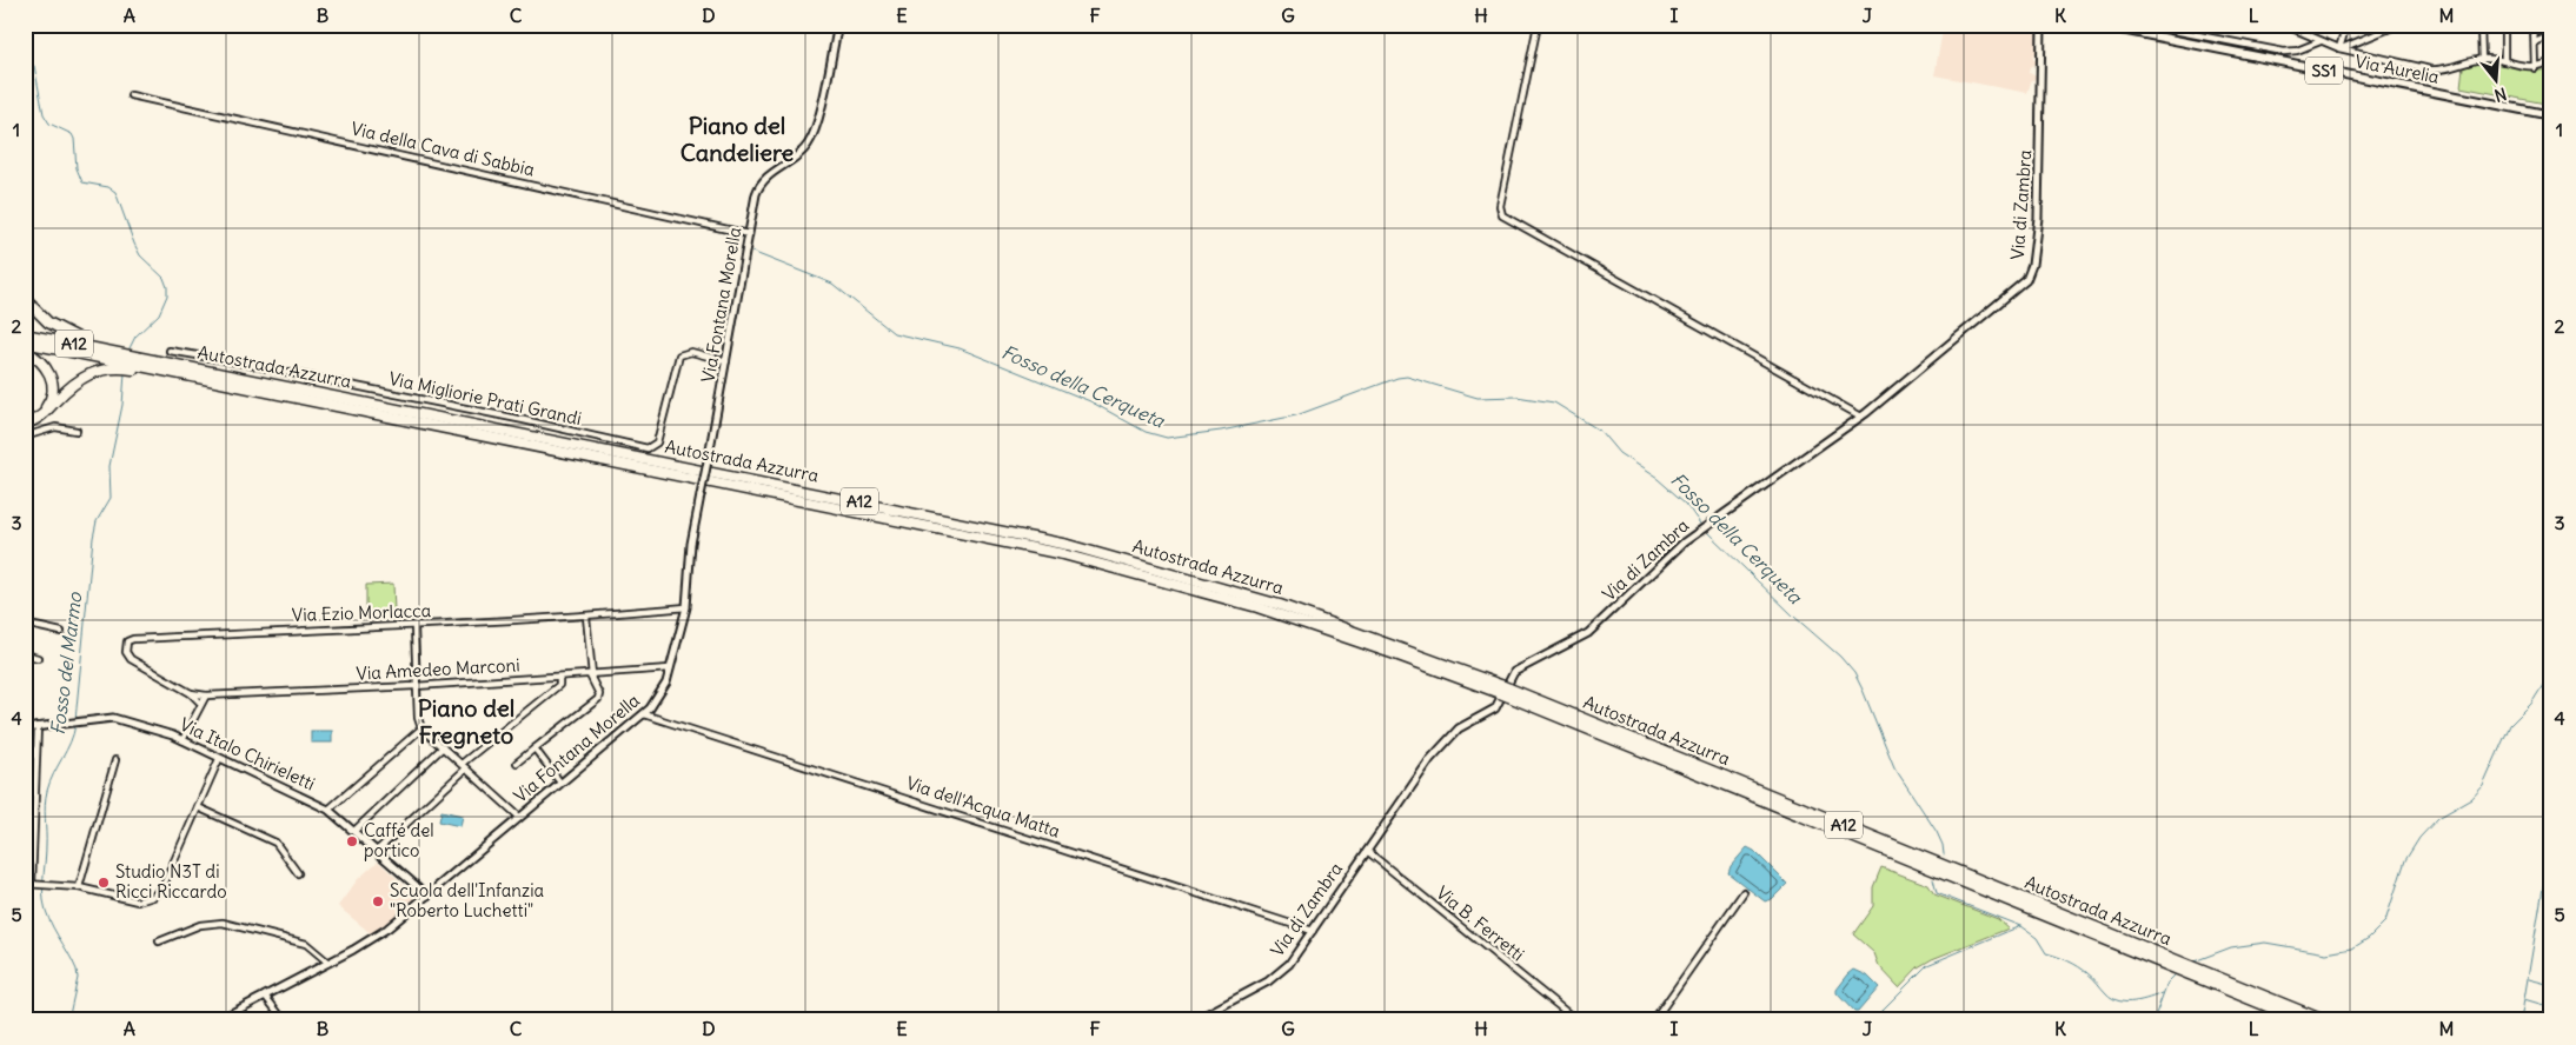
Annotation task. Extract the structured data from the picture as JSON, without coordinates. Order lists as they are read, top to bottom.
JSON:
{
  "streets": {
    "highway": ["A12", "Autostrada Azzurra"],
    "main road": ["Via Aurelia", "SS1"],
    "street": [
      "Via della Cava di Sabbia",
      "Via di Zambra",
      "Via Fontana Morella",
      "Via Migliorie Prati Grandi",
      "Via Ezio Morlacca",
      "Via Amedeo Marconi",
      "Via Italo Chirieletti",
      "Via dell'Acqua Matta",
      "Via B. Ferretti"
    ]
  },
  "crossings": [
    ["Via della Cava di Sabbia", "Via Fontana Morella"],
    ["Via di Zambra", "Via dell'Acqua Matta"],
    ["Via di Zambra", "Via B. Ferretti"],
    ["Via Fontana Morella", "Via Migliorie Prati Grandi"],
    ["Via Fontana Morella", "Via Ezio Morlacca"],
    ["Via Fontana Morella", "Via Amedeo Marconi"],
    ["Via Fontana Morella", "Via Italo Chirieletti"],
    ["Via Fontana Morella", "Via dell'Acqua Matta"],
    ["Via Ezio Morlacca", "Via Amedeo Marconi"]
  ],
  "districts": ["Piano del Candeliere", "Piano del Fregneto"],
  "water": ["Fosso della Cerqueta", "Fosso del Marmo"],
  "places": ["Caffé del portico", "Studio N3T di Ricci Riccardo", "Scuola dell'Infanzia \"Roberto Luchetti\""],
  "north": "bottom",
  "grid": {
    "columns": [
      "A",
      "B",
      "C",
      "D",
      "E",
      "F",
      "G",
      "H",
      "I",
      "J",
      "K",
      "L",
      "M"
    ],
    "rows": [
      "1",
      "2",
      "3",
      "4",
      "5"
    ]
  }
}
